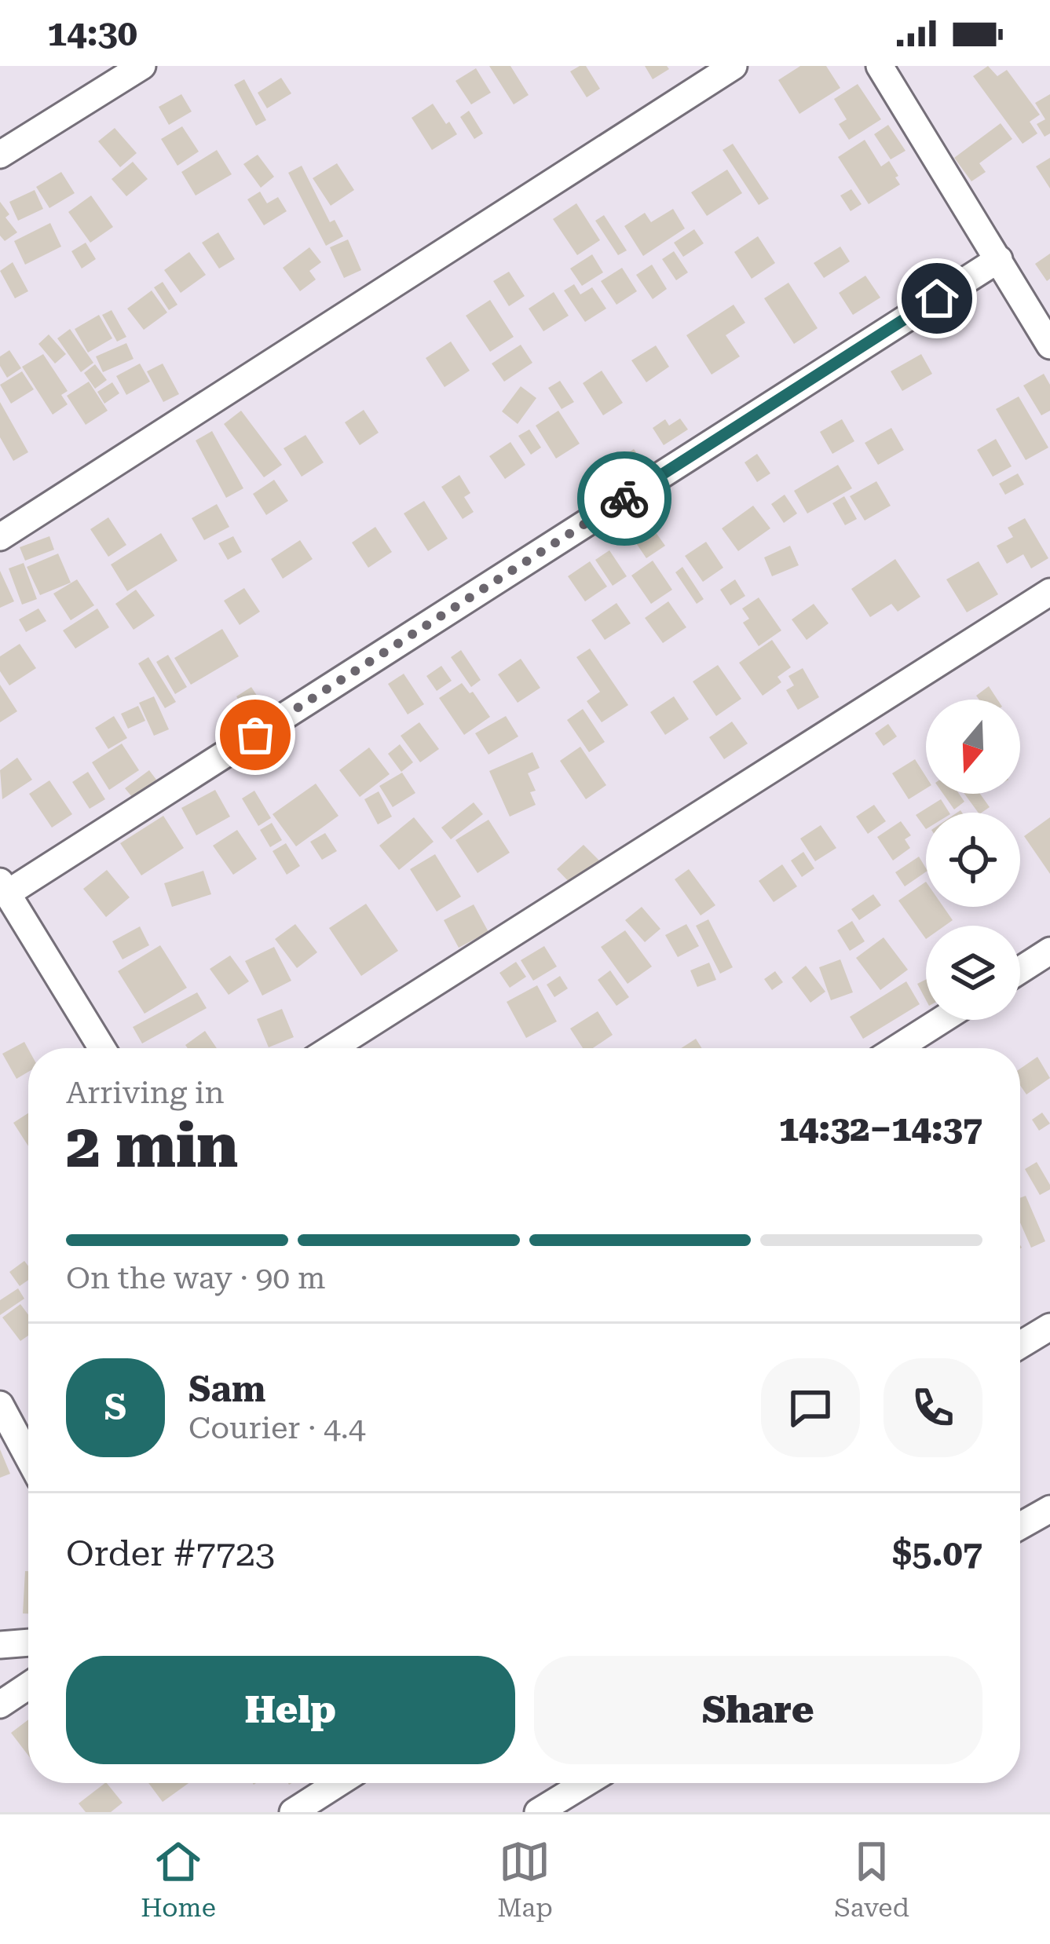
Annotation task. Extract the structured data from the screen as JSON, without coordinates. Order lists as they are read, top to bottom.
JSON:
{
  "north": "bottom",
  "page": {
    "status": "14:30",
    "heading": ["2 min", "Arriving in", "14:32–14:37"],
    "panel": [
      "Sam",
      "Courier · 4.4",
      "Order #7723",
      "$5.07"
    ],
    "bar": "On the way · 90 m",
    "round": "S",
    "buttons": ["Help", "Share"],
    "tabs": ["Home", "Map", "Saved"]
  }
}
